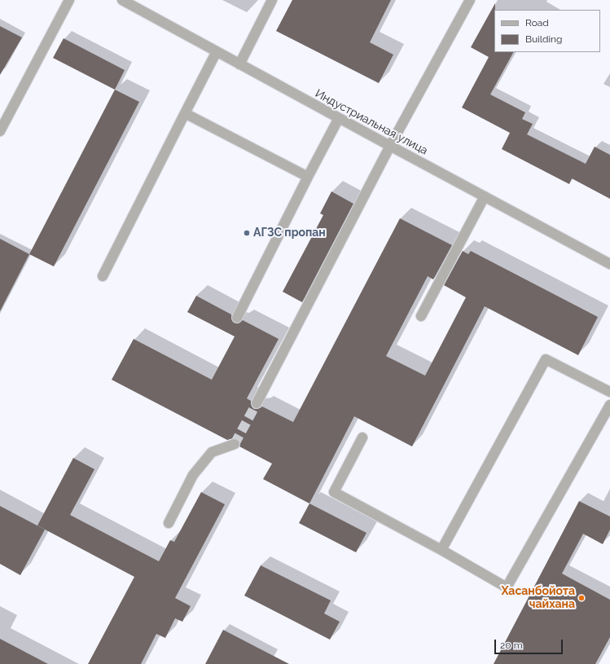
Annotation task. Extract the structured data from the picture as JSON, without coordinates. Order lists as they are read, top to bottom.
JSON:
{
  "streets": {
    "street": ["Индустриальная улица"]
  },
  "places": ["АГЗС пропан", "Хасанбойота чайхана"],
  "legend": ["Road", "Building"],
  "scale_bar": "20 m"
}
